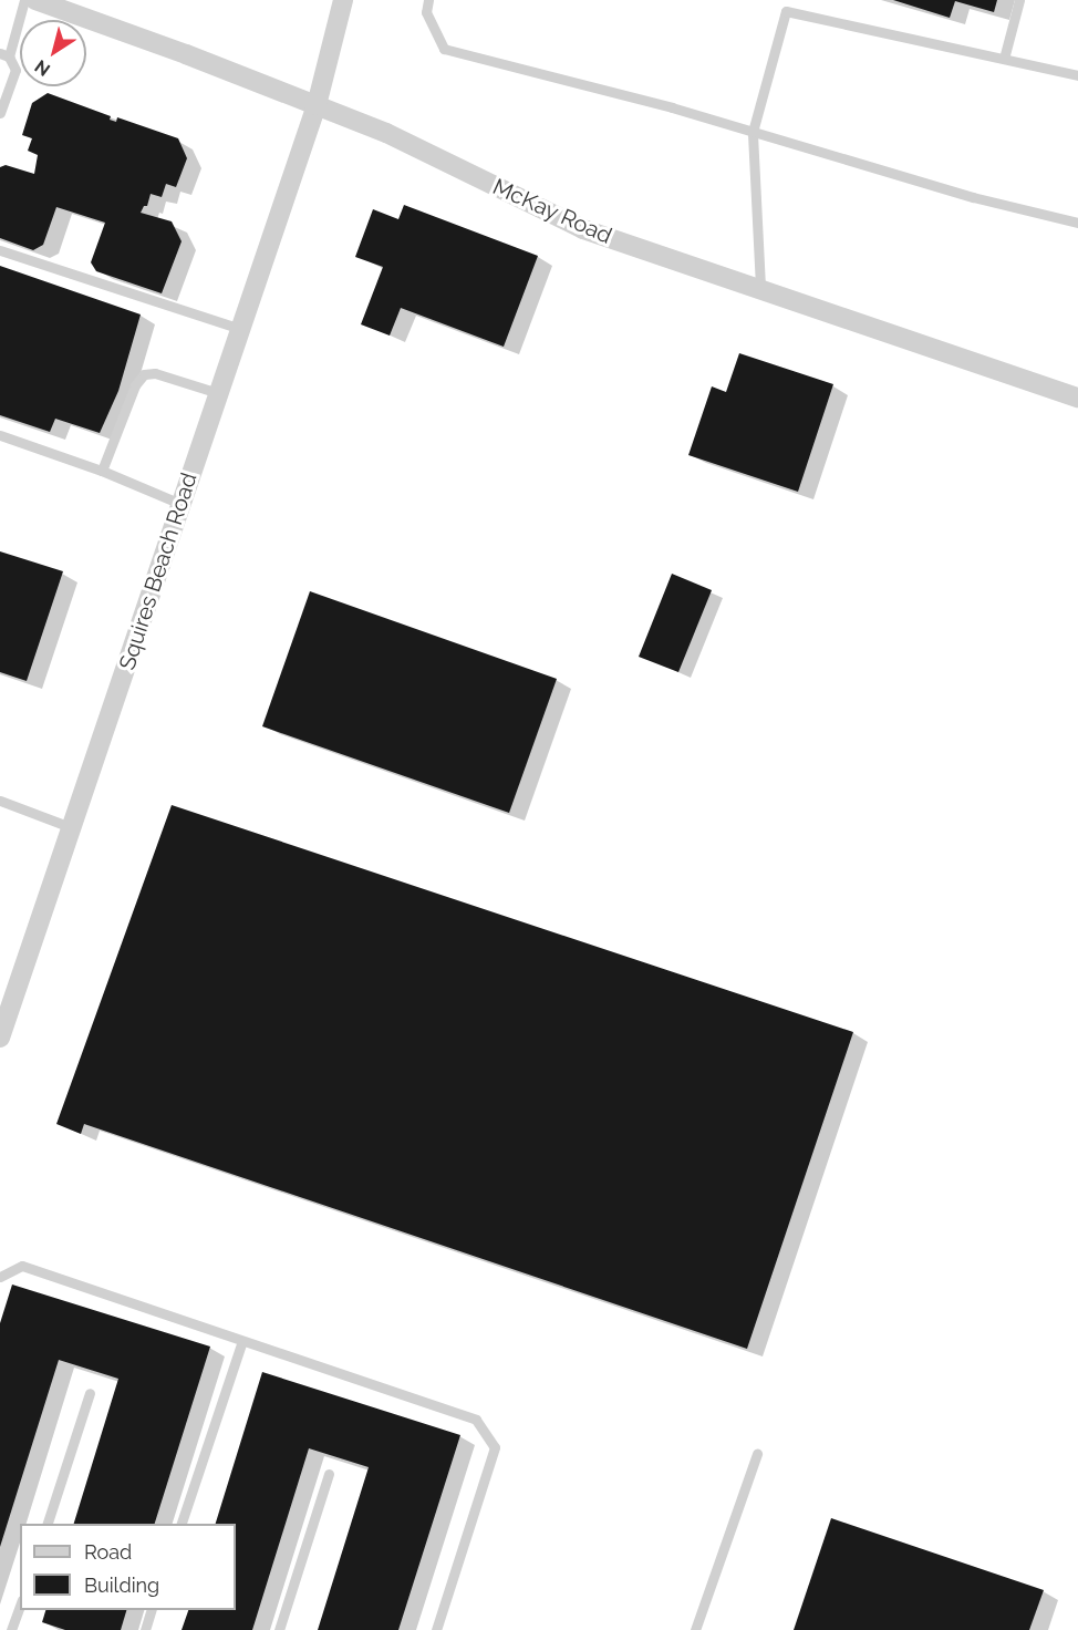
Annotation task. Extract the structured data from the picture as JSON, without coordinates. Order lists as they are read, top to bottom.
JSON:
{
  "streets": {
    "street": ["McKay Road", "Squires Beach Road"]
  },
  "crossings": [
    ["McKay Road", "Squires Beach Road"]
  ],
  "legend": ["Road", "Building"],
  "north": "bottom left"
}
